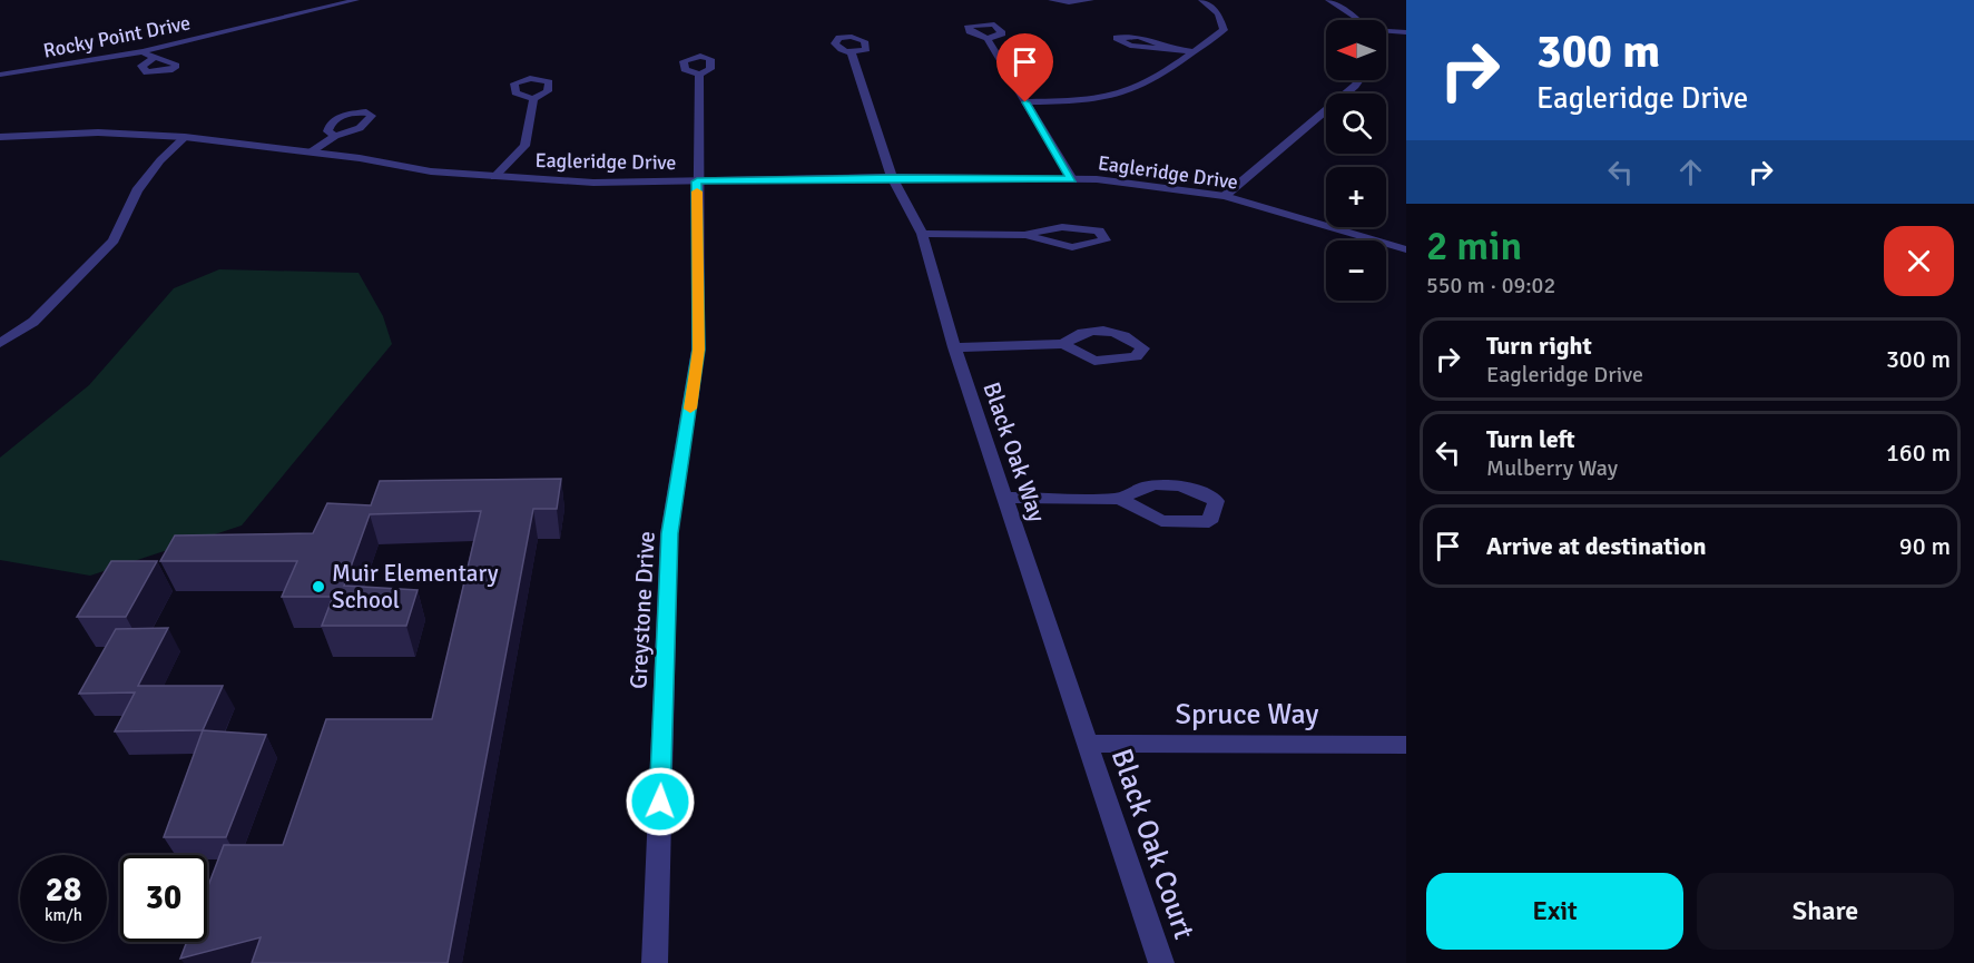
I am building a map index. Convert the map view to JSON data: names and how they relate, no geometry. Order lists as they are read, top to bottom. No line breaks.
{"streets":{"street":["Rocky Point Drive","Eagleridge Drive","Black Oak Way","Greystone Drive","Spruce Way","Black Oak Court"]},"crossings":[["Eagleridge Drive","Black Oak Way"],["Eagleridge Drive","Greystone Drive"],["Black Oak Way","Spruce Way"],["Black Oak Way","Black Oak Court"],["Spruce Way","Black Oak Court"]],"places":["Muir Elementary School"],"north":"left","page":{"turn":["300 m","Eagleridge Drive"],"map_buttons":["+","−"],"heading":["2 min","550 m · 09:02"],"list":[{"name":"Turn right","note":"Eagleridge Drive","value":"300 m"},{"name":"Turn left","note":"Mulberry Way","value":"160 m"},{"name":"Arrive at destination","value":"90 m"}],"speed":"28 km/h","limit":"30","buttons":["Exit","Share"]}}
